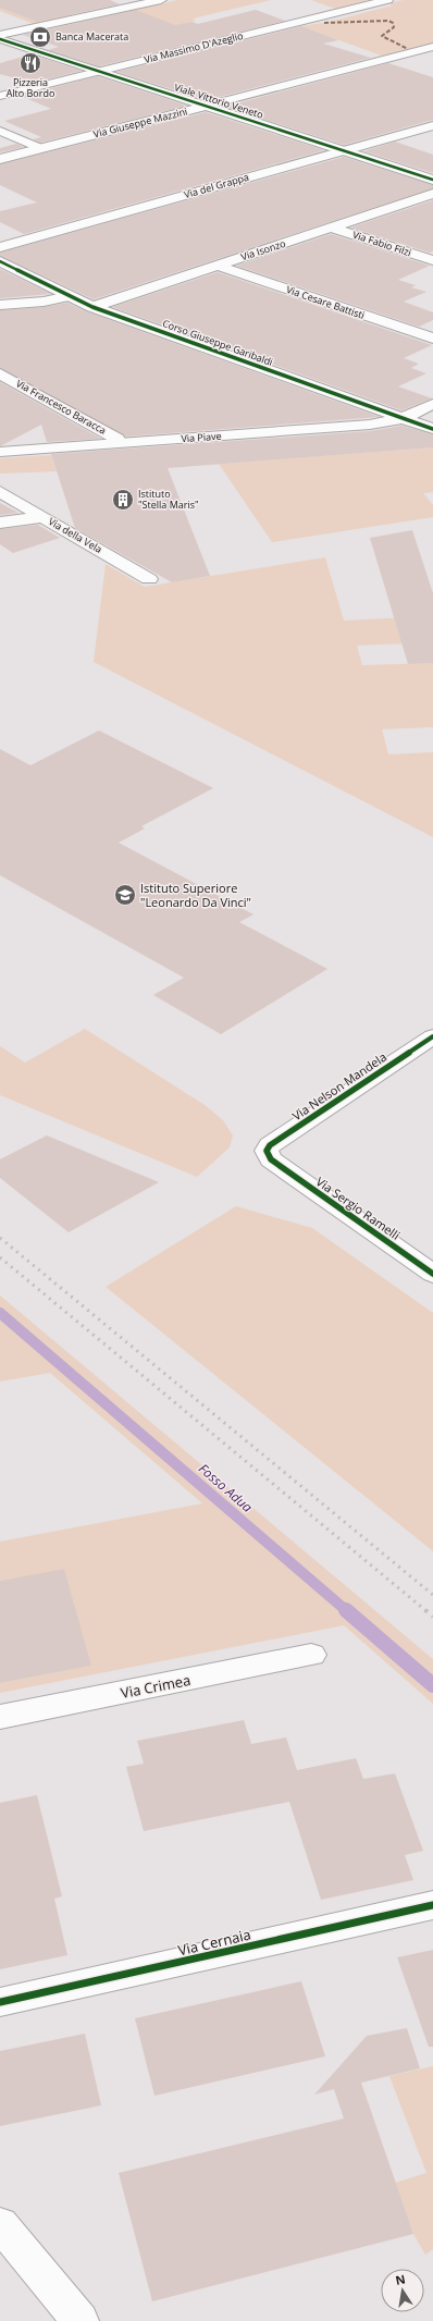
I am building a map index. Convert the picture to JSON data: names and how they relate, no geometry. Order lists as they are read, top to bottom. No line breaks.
{"streets":{"street":["Via Massimo D'Azeglio","Viale Vittorio Veneto","Via Giuseppe Mazzini","Via del Grappa","Via Fabio Filzi","Via Isonzo","Via Cesare Battisti","Corso Giuseppe Garibaldi","Via Francesco Baracca","Via Piave","Via della Vela","Via Nelson Mandela","Via Sergio Ramelli","Via Crimea","Via Cernaia"]},"crossings":[["Via Massimo D'Azeglio","Viale Vittorio Veneto"],["Viale Vittorio Veneto","Via Giuseppe Mazzini"],["Viale Vittorio Veneto","Via del Grappa"],["Via Fabio Filzi","Via Isonzo"],["Via Isonzo","Via Cesare Battisti"],["Via Isonzo","Corso Giuseppe Garibaldi"],["Corso Giuseppe Garibaldi","Via Piave"],["Via Francesco Baracca","Via Piave"],["Via Nelson Mandela","Via Sergio Ramelli"]],"water":["Fosso Adua"],"places":{"bank":["Banca Macerata"],"restaurant":["Pizzeria Alto Bordo"],"building":["Istituto \"Stella Maris\""],"school or university":["Istituto Superiore \"Leonardo Da Vinci\""]},"north":"top"}
